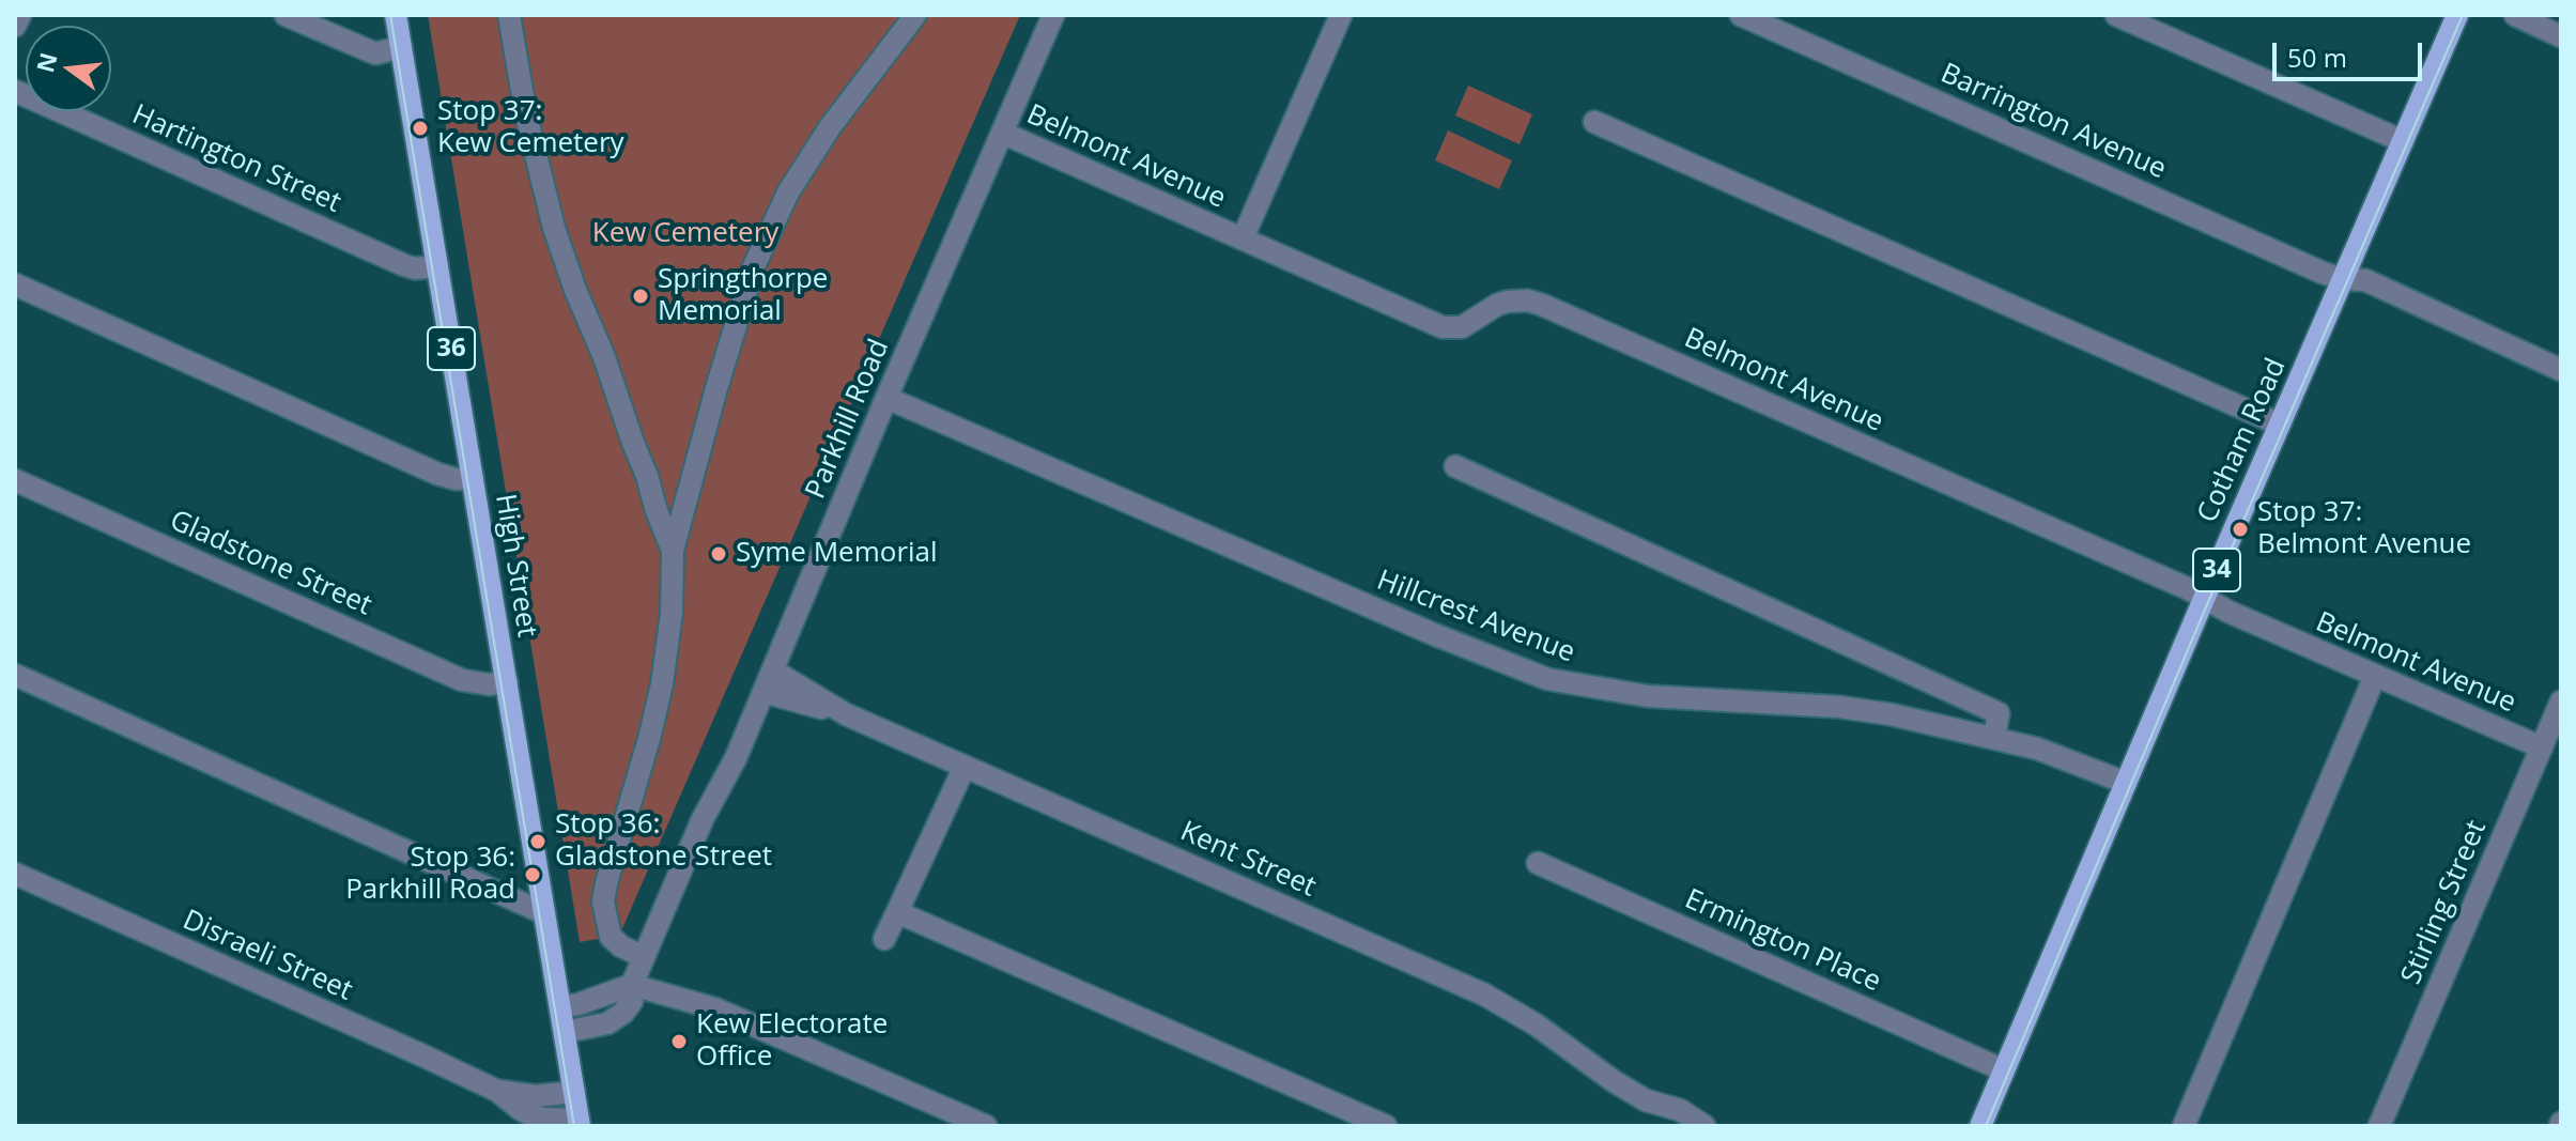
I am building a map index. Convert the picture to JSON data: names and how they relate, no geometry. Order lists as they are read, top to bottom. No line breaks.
{"streets":{"main road":["36","Cotham Road","High Street","34"],"street":["Barrington Avenue","Belmont Avenue","Hartington Street","Parkhill Road","Gladstone Street","Hillcrest Avenue","Kent Street","Stirling Street","Ermington Place","Disraeli Street"]},"crossings":[["Barrington Avenue","Cotham Road"],["Belmont Avenue","Parkhill Road"],["Belmont Avenue","Cotham Road"],["Belmont Avenue","Stirling Street"],["Hartington Street","High Street"],["Parkhill Road","High Street"],["Parkhill Road","Hillcrest Avenue"],["Parkhill Road","Kent Street"],["Cotham Road","Hillcrest Avenue"],["Cotham Road","Ermington Place"],["Gladstone Street","High Street"],["High Street","Disraeli Street"]],"parks":["Kew Cemetery"],"places":["Stop 37: Kew Cemetery","Springthorpe Memorial","Stop 37: Belmont Avenue","Syme Memorial","Stop 36: Gladstone Street","Stop 36: Parkhill Road","Kew Electorate Office"],"scale_bar":"50 m","north":"left"}
